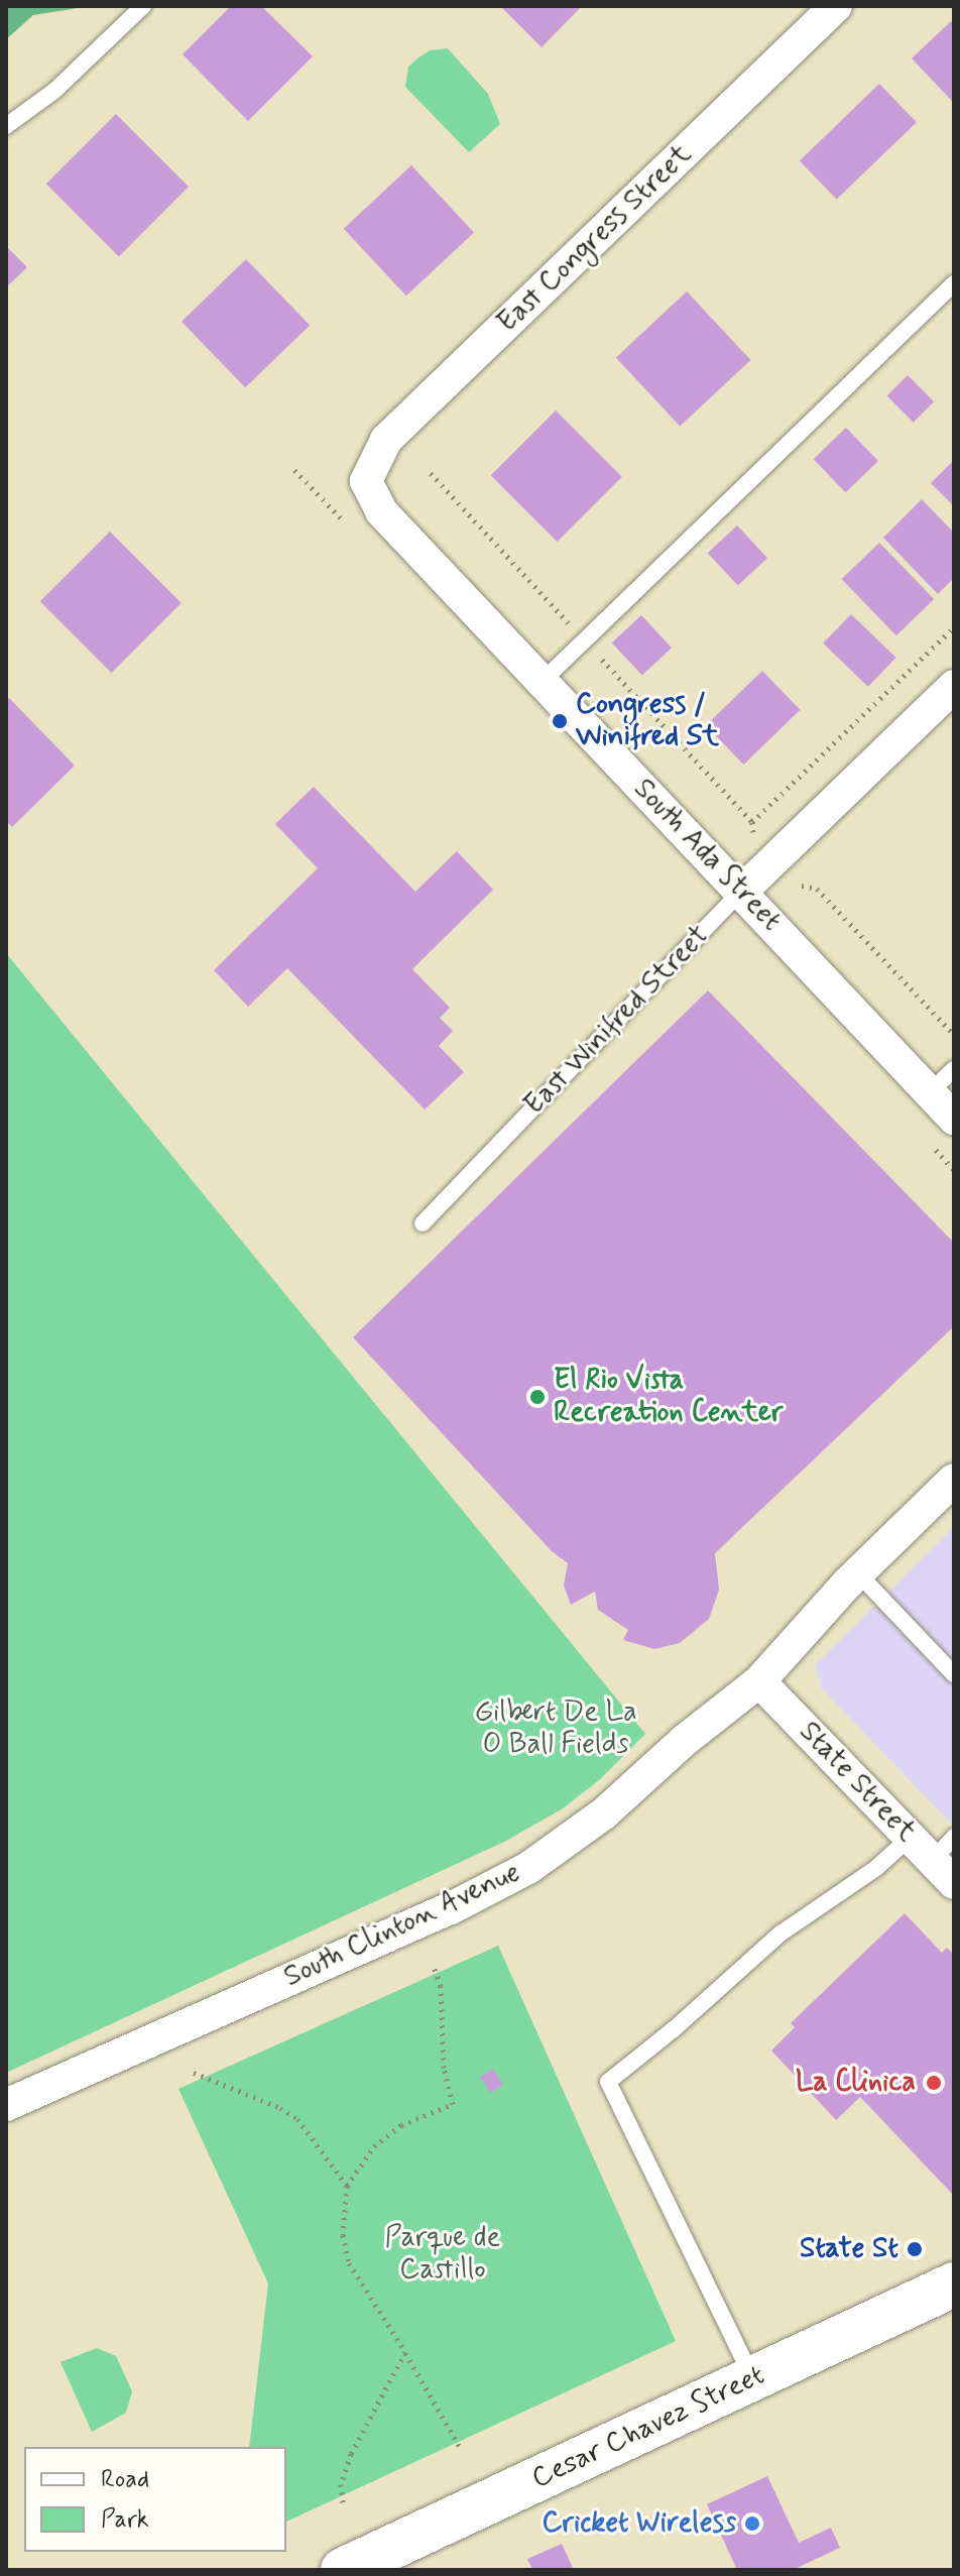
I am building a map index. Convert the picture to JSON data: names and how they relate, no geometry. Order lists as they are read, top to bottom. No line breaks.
{"streets":{"main road":["Cesar Chavez Street"],"street":["East Congress Street","South Ada Street","East Winifred Street","State Street","South Clinton Avenue"]},"crossings":[["East Congress Street","South Ada Street"],["South Ada Street","East Winifred Street"],["State Street","South Clinton Avenue"]],"parks":["Gilbert De La O Ball Fields","Parque de Castillo"],"places":["Congress / Winifred St","El Rio Vista Recreation Center","La Clinica","State St","Cricket Wireless"],"legend":["Road","Park"]}
